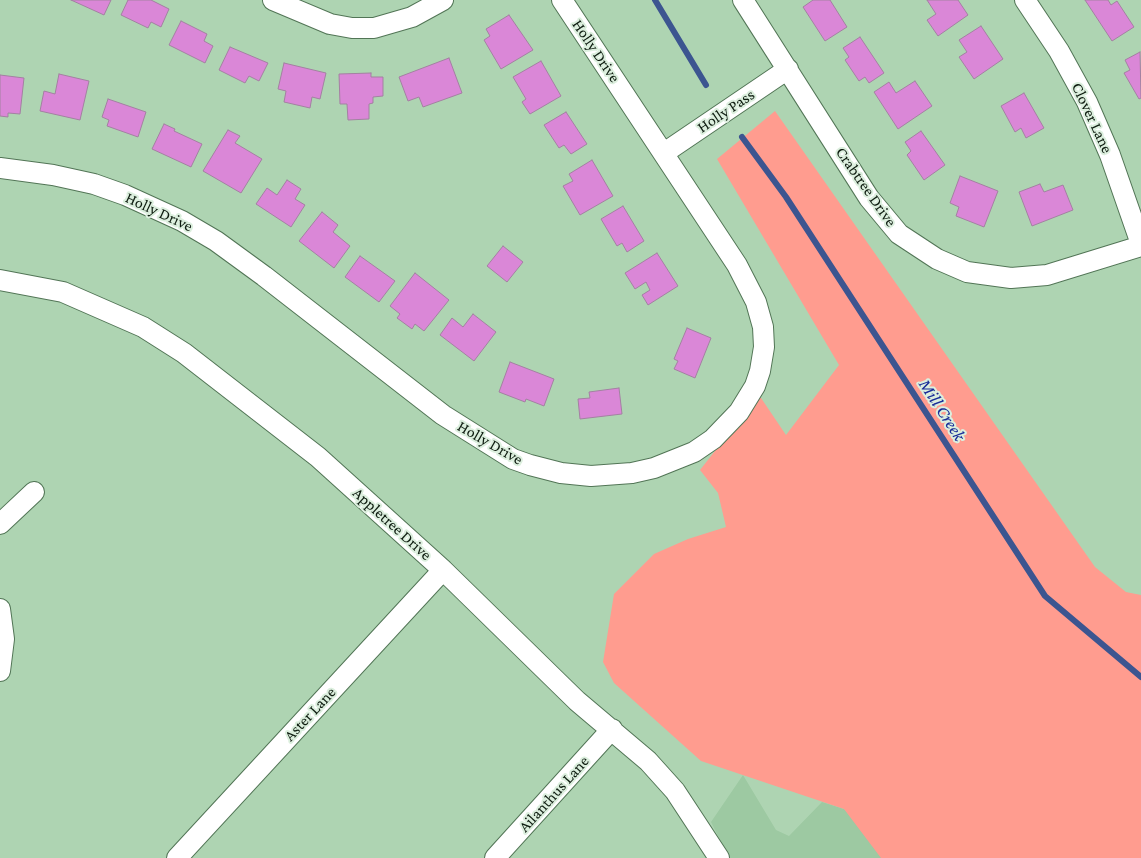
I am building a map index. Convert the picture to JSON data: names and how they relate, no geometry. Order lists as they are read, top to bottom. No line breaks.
{"streets":{"street":["Holly Drive","Holly Pass","Clover Lane","Crabtree Drive","Appletree Drive","Aster Lane","Ailanthus Lane"]},"crossings":[["Holly Drive","Holly Pass"],["Holly Pass","Crabtree Drive"],["Clover Lane","Crabtree Drive"],["Appletree Drive","Aster Lane"],["Appletree Drive","Ailanthus Lane"]],"water":["Mill Creek"]}
